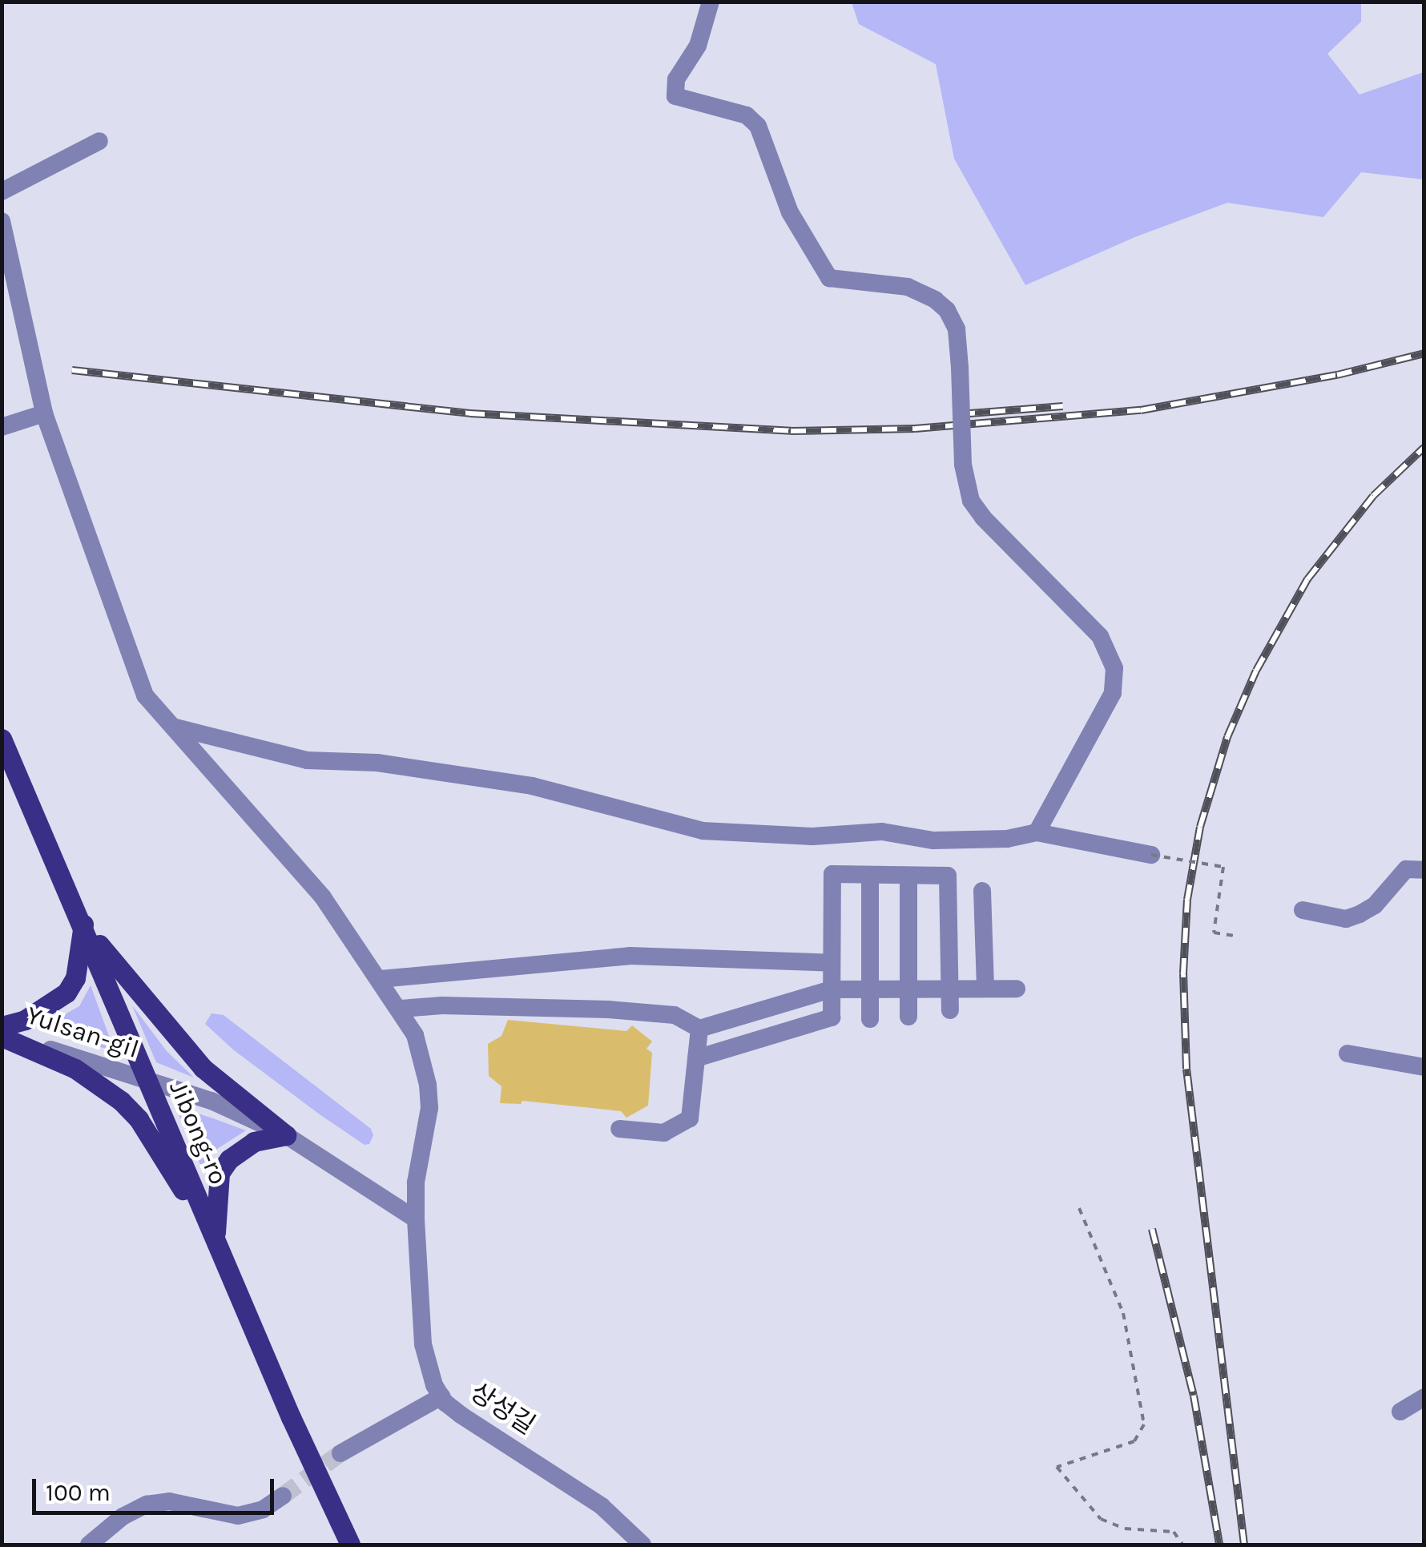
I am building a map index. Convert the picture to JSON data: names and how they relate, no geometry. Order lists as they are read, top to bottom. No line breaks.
{"streets":{"main road":["Jibong-ro"],"street":["Yulsan-gil","상성길"]},"crossings":[["Yulsan-gil","Jibong-ro"],["Yulsan-gil","상성길"]],"scale_bar":"100 m"}
